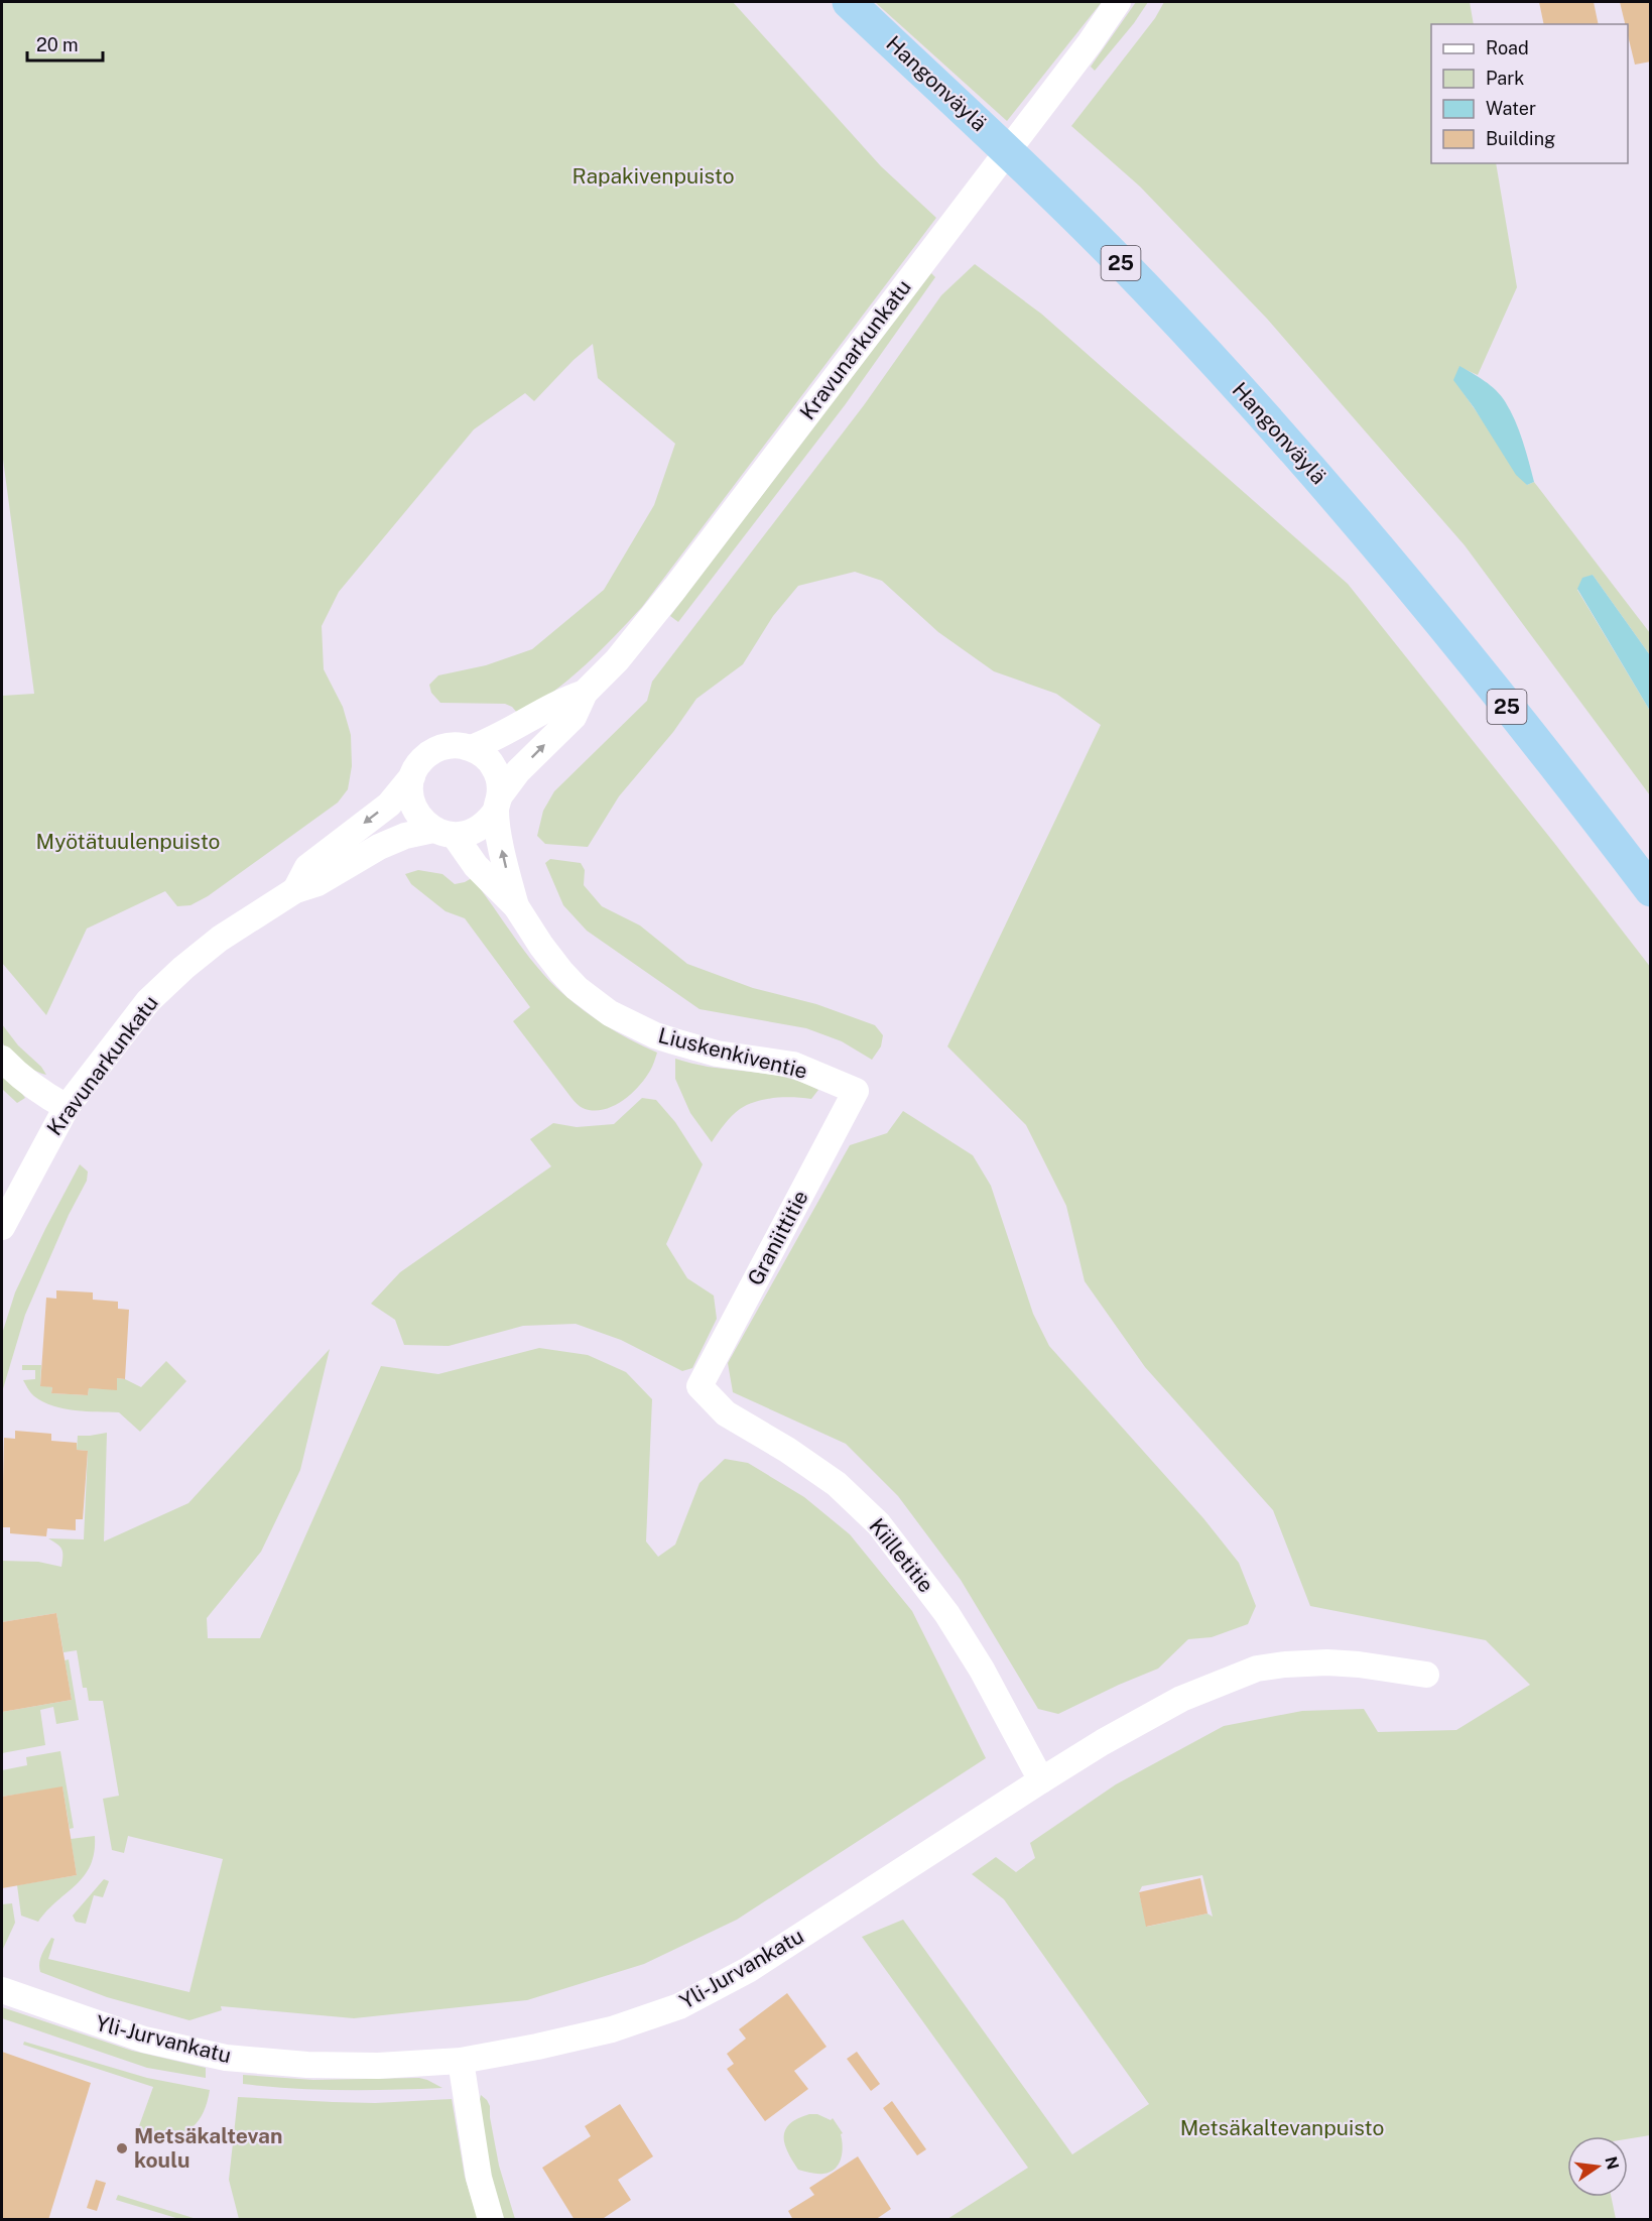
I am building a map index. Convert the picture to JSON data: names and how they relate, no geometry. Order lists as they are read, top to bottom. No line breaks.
{"streets":{"highway":["Hangonväylä","25"],"street":["Kravunarkunkatu","Liuskenkiventie","Graniittitie","Kiilletitie","Yli-Jurvankatu"]},"crossings":[["Kravunarkunkatu","Liuskenkiventie"],["Liuskenkiventie","Graniittitie"],["Graniittitie","Kiilletitie"],["Kiilletitie","Yli-Jurvankatu"]],"parks":["Rapakivenpuisto","Myötätuulenpuisto","Metsäkaltevanpuisto"],"places":["Metsäkaltevan koulu"],"legend":["Road","Park","Water","Building"],"scale_bar":"20 m","north":"right"}
